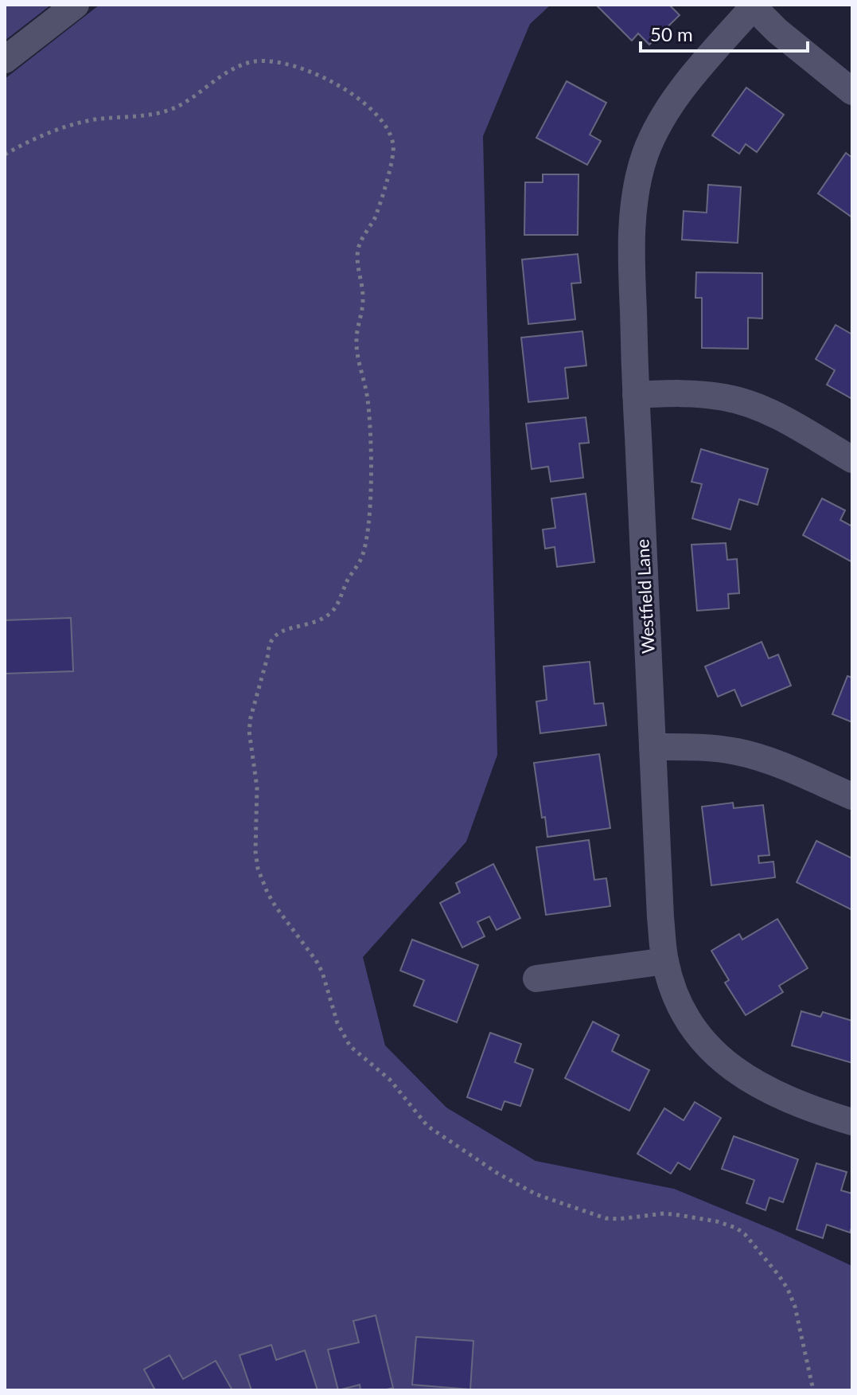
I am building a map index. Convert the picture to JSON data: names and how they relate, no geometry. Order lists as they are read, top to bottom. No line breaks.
{"streets":{"street":["Westfield Lane"]},"scale_bar":"50 m"}
